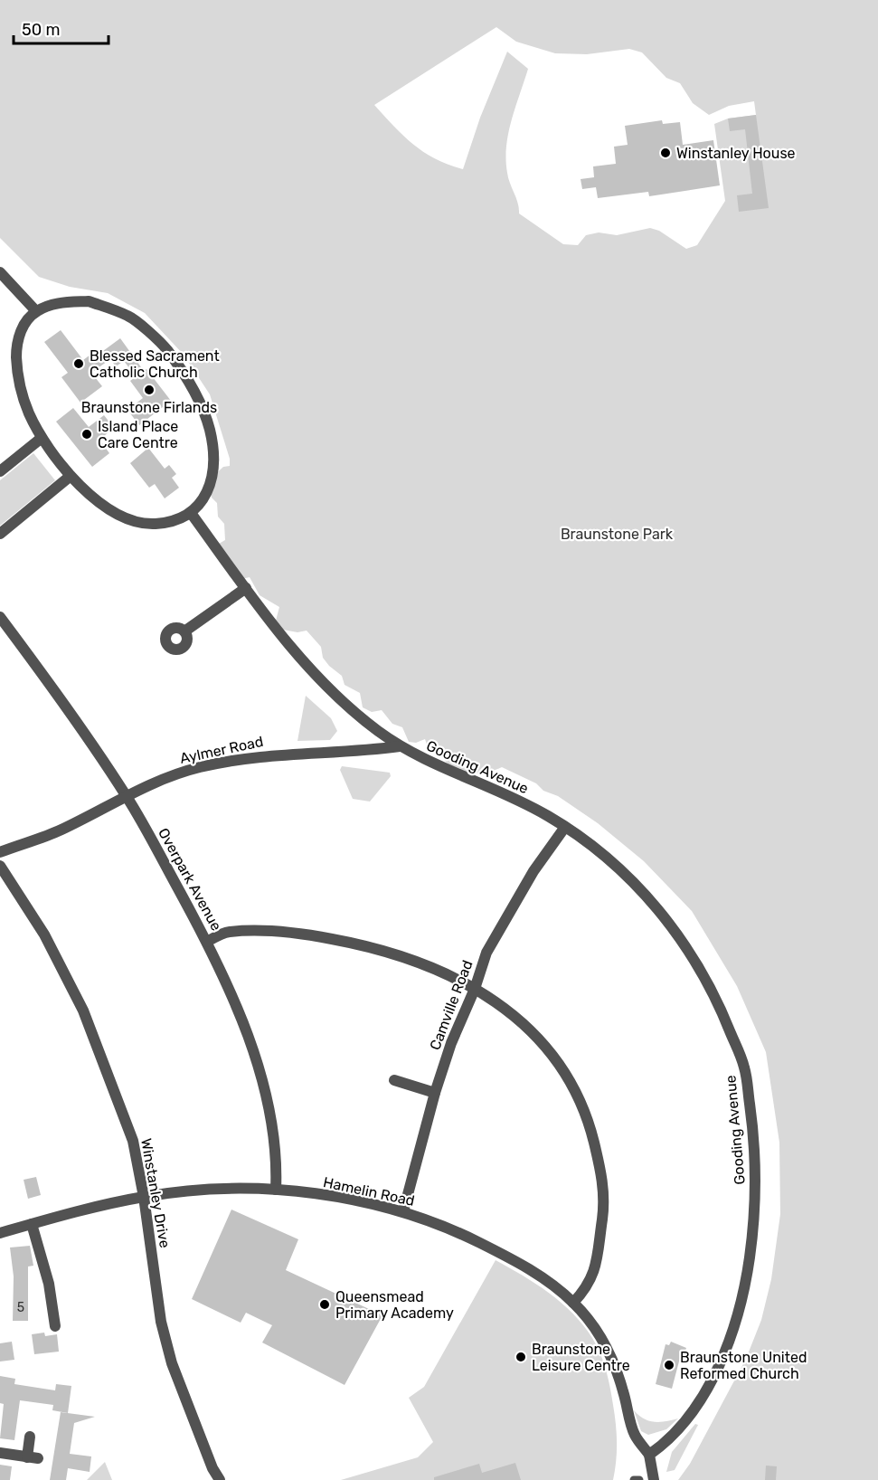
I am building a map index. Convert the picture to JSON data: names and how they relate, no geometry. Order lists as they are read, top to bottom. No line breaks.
{"streets":{"street":["Aylmer Road","Gooding Avenue","Overpark Avenue","Camville Road","Hamelin Road","Winstanley Drive"]},"crossings":[["Aylmer Road","Gooding Avenue"],["Aylmer Road","Overpark Avenue"],["Gooding Avenue","Camville Road"],["Gooding Avenue","Hamelin Road"],["Overpark Avenue","Hamelin Road"],["Camville Road","Hamelin Road"],["Hamelin Road","Winstanley Drive"]],"parks":["Braunstone Park"],"places":["Winstanley House","Blessed Sacrament Catholic Church","Braunstone Firlands","Island Place Care Centre","Queensmead Primary Academy","Braunstone Leisure Centre","Braunstone United Reformed Church"],"house_numbers":["5"],"scale_bar":"50 m"}
